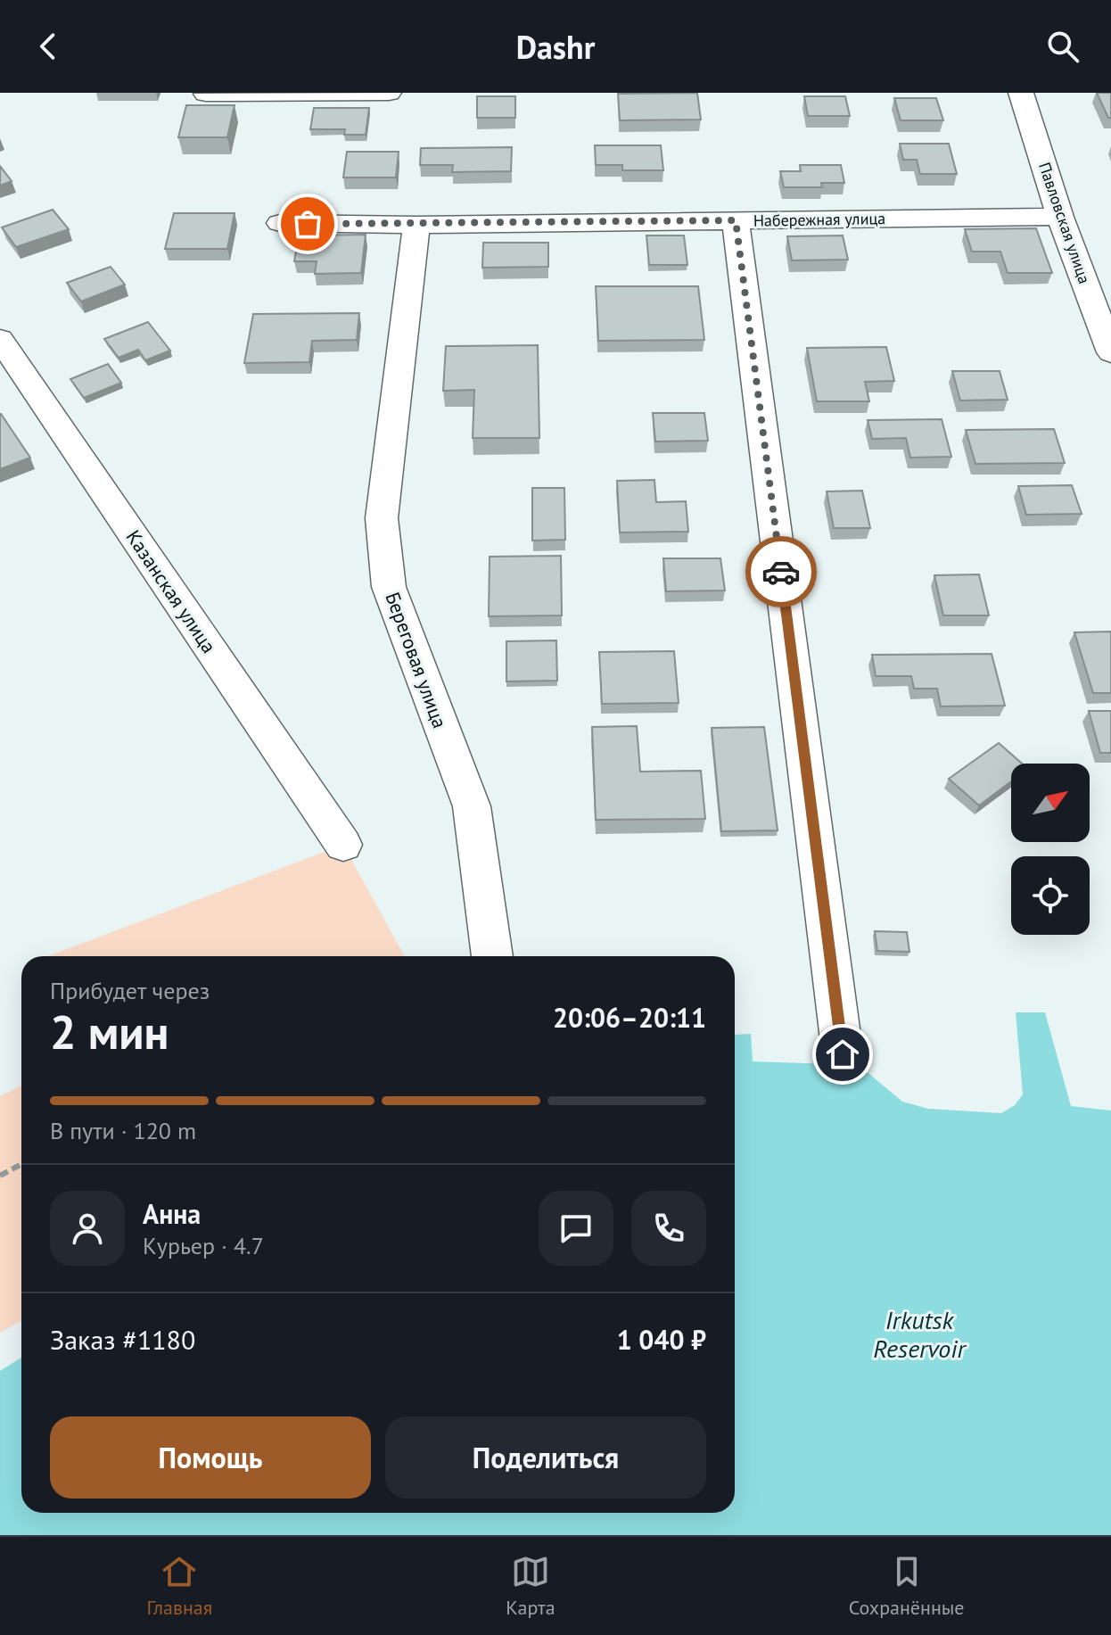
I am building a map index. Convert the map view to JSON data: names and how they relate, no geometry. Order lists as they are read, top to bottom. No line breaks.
{"streets":{"street":["Набережная улица","Павловская улица","Казанская улица","Береговая улица"]},"crossings":[["Набережная улица","Павловская улица"],["Набережная улица","Береговая улица"]],"water":["Irkutsk Reservoir"],"north":"top right","page":{"header":"Dashr","heading":["2 мин","Прибудет через","20:06–20:11"],"panel":["Анна","Курьер · 4.7","Заказ #1180","1 040 ₽"],"bar":"В пути · 120 m","buttons":["Помощь","Поделиться"],"tabs":["Главная","Карта","Сохранённые"]}}
